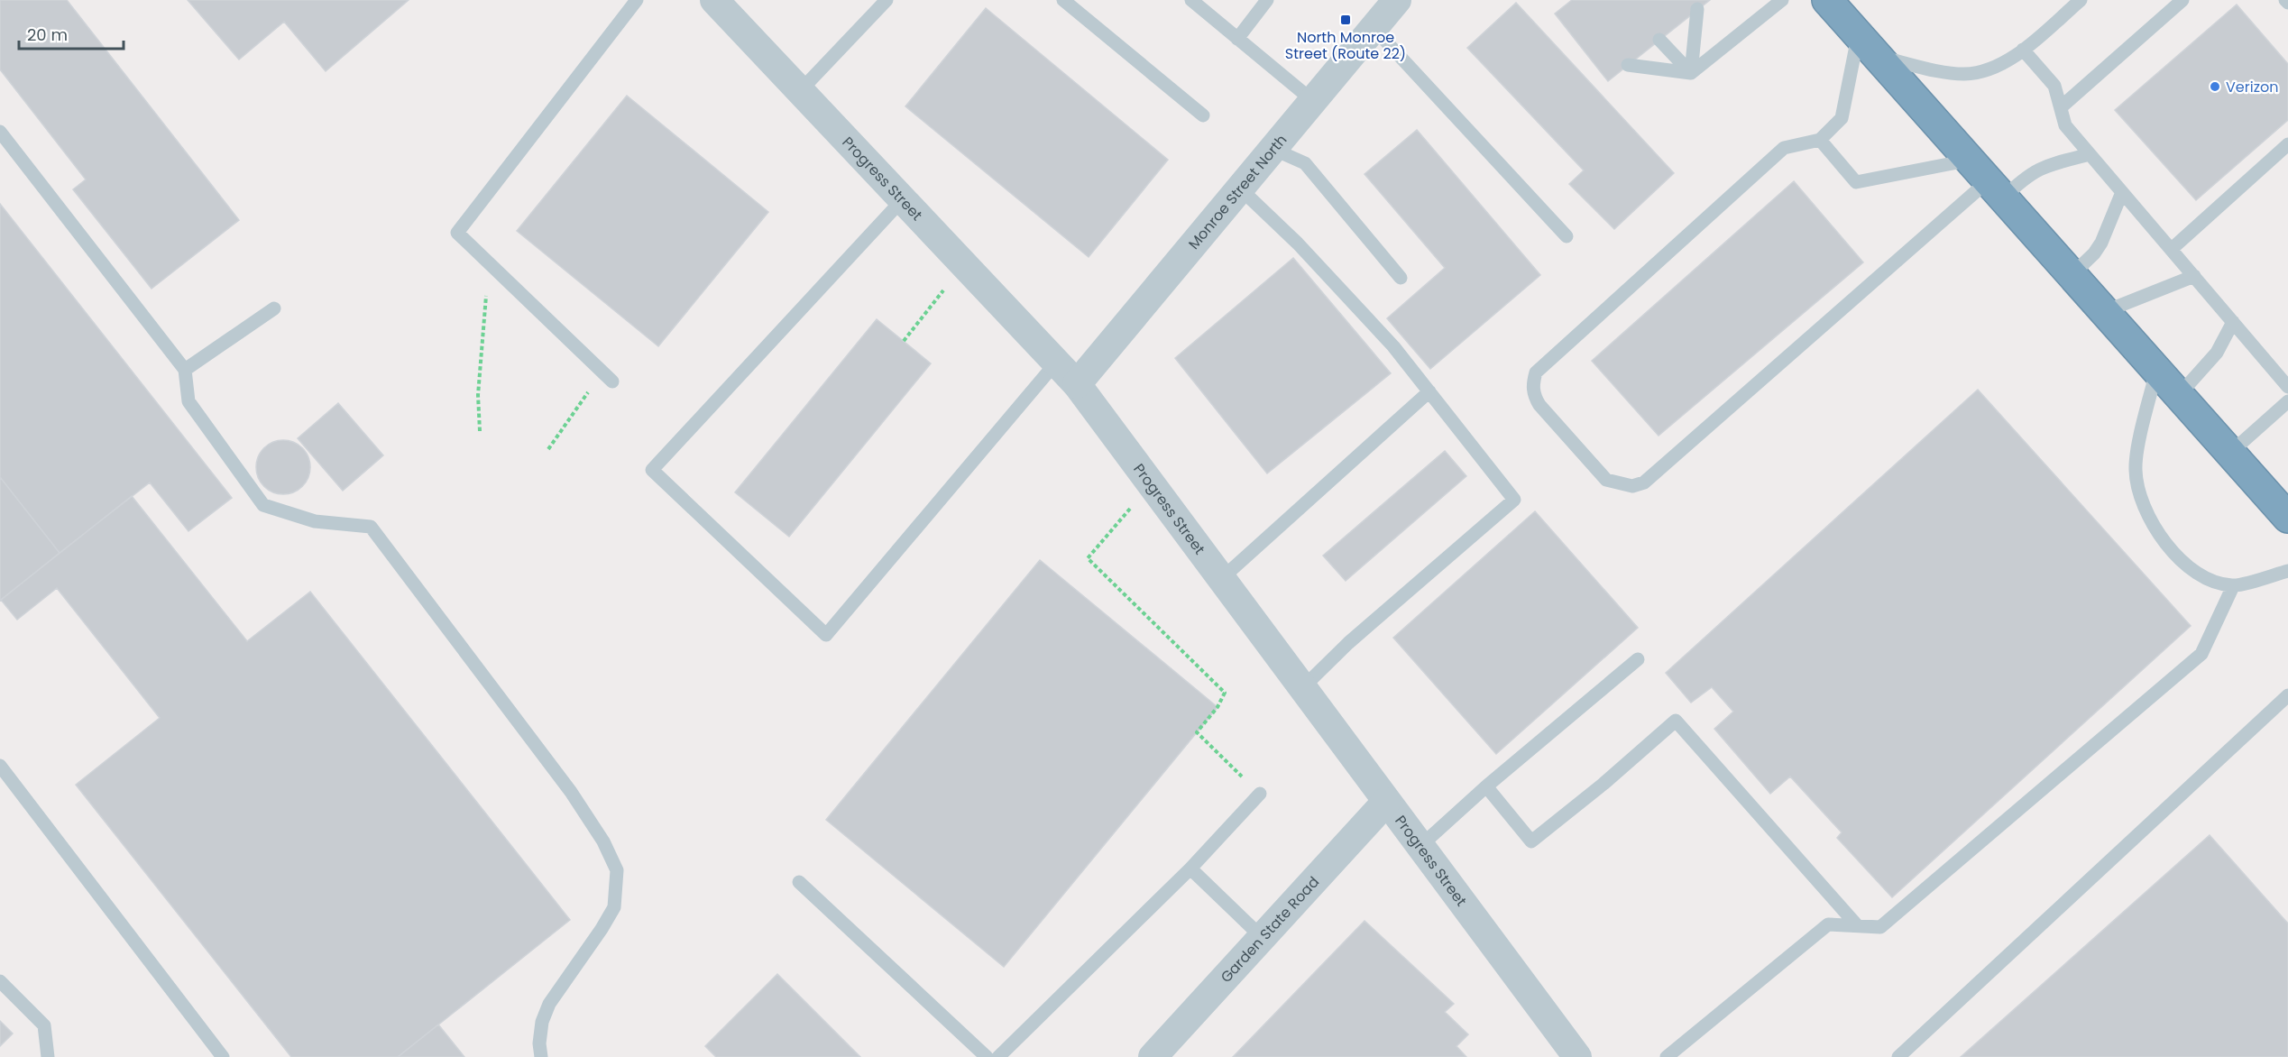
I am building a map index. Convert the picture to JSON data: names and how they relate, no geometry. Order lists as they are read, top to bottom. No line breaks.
{"streets":{"street":["Progress Street","Monroe Street North","Garden State Road"]},"crossings":[["Progress Street","Monroe Street North"],["Progress Street","Garden State Road"]],"places":{"transit":["North Monroe Street (Route 22)"],"other":["Verizon"]},"scale_bar":"20 m"}
